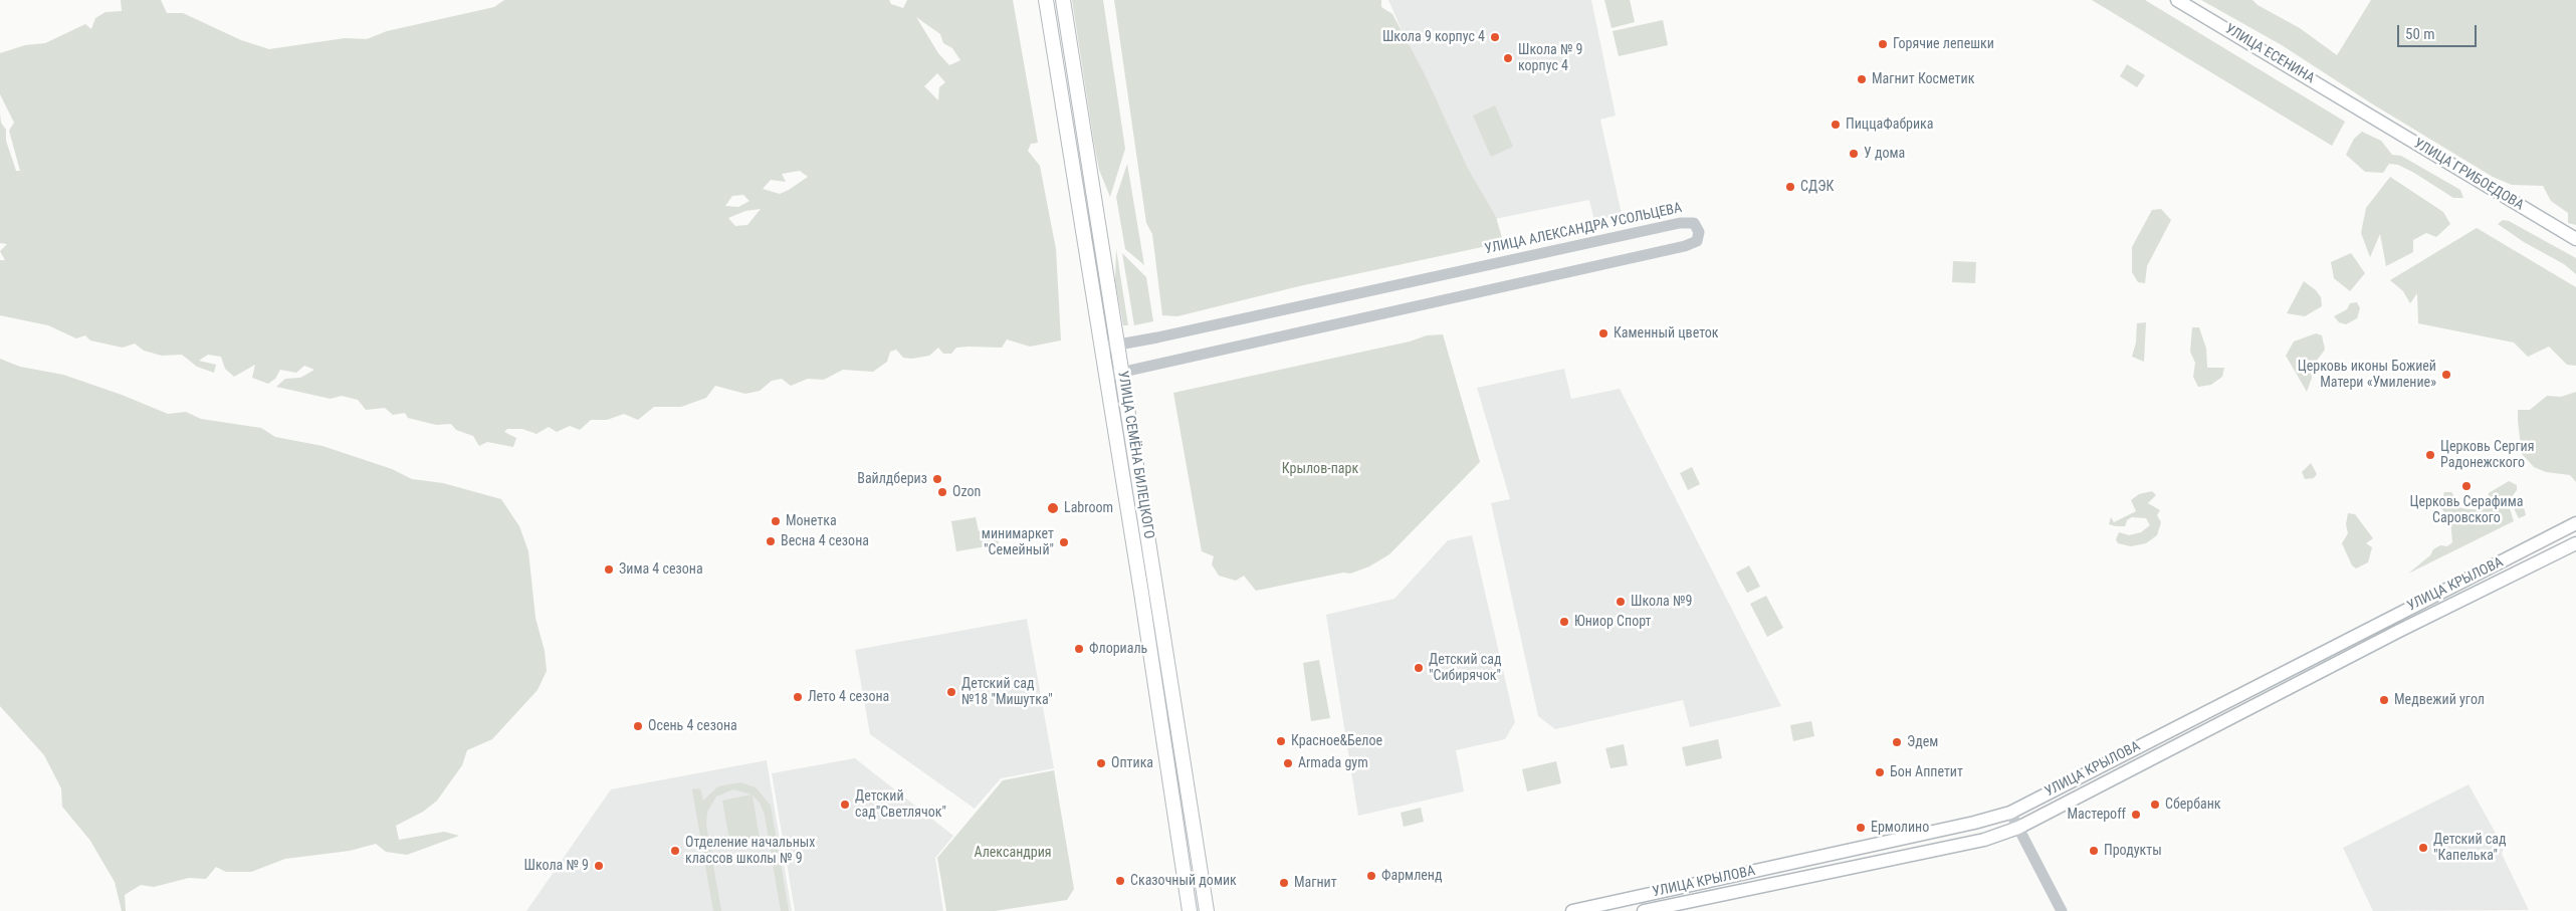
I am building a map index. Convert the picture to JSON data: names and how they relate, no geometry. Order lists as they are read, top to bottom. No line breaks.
{"streets":{"main road":["УЛИЦА ЕСЕНИНА","УЛИЦА ГРИБОЕДОВА","УЛИЦА СЕМЁНА БИЛЕЦКОГО","УЛИЦА КРЫЛОВА"],"street":["УЛИЦА АЛЕКСАНДРА УСОЛЬЦЕВА"]},"crossings":[["УЛИЦА ЕСЕНИНА","УЛИЦА ГРИБОЕДОВА"],["УЛИЦА АЛЕКСАНДРА УСОЛЬЦЕВА","УЛИЦА СЕМЁНА БИЛЕЦКОГО"]],"parks":["Крылов-парк","Александрия"],"places":["Школа 9 корпус 4","Горячие лепешки","Школа № 9 корпус 4","Магнит Косметик","ПиццаФабрика","У дома","СДЭК","Каменный цветок","Церковь иконы Божией Матери «Умиление»","Церковь Сергия Радонежского","Вайлдбериз","Церковь Серафима Саровского","Ozon","Labroom","Монетка","Весна 4 сезона","минимаркет \"Семейный\"","Зима 4 сезона","Школа №9","Юниор Спорт","Флориаль","Детский сад \"Сибирячок\"","Детский сад №18 \"Мишутка\"","Лето 4 сезона","Медвежий угол","Осень 4 сезона","Красное&Белое","Эдем","Оптика","Armada gym","Бон Аппетит","Детский сад\"Светлячок\"","Сбербанк","Мастерoff","Ермолино","Детский сад \"Капелька\"","Отделение начальных классов школы № 9","Продукты","Школа № 9","Фармленд","Сказочный домик","Магнит"],"scale_bar":"50 m"}
